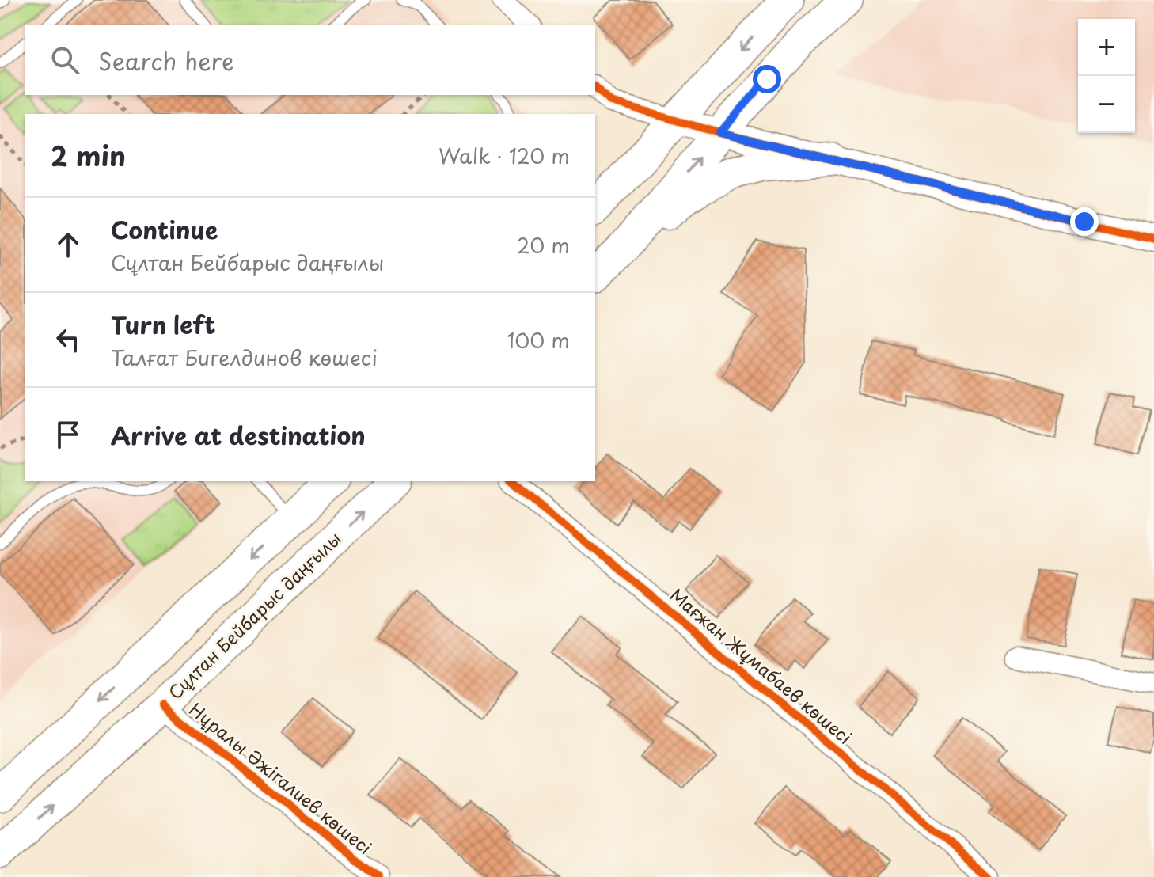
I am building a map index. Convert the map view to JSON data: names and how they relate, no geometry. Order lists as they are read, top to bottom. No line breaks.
{"streets":{"main road":["Сұлтан Бейбарыс даңғылы"],"street":["Мағжан Жұмабаев көшесі","Нұралы Әжiгалиев көшесi"]},"crossings":[["Сұлтан Бейбарыс даңғылы","Нұралы Әжiгалиев көшесi"]],"page":{"map_buttons":["+","−"],"search":"Search here","heading":["2 min","Walk · 120 m"],"list":[["Continue","Сұлтан Бейбарыс даңғылы","20 m"],["Turn left","Талғат Бигелдинов көшесі","100 m"],"Arrive at destination"]}}
